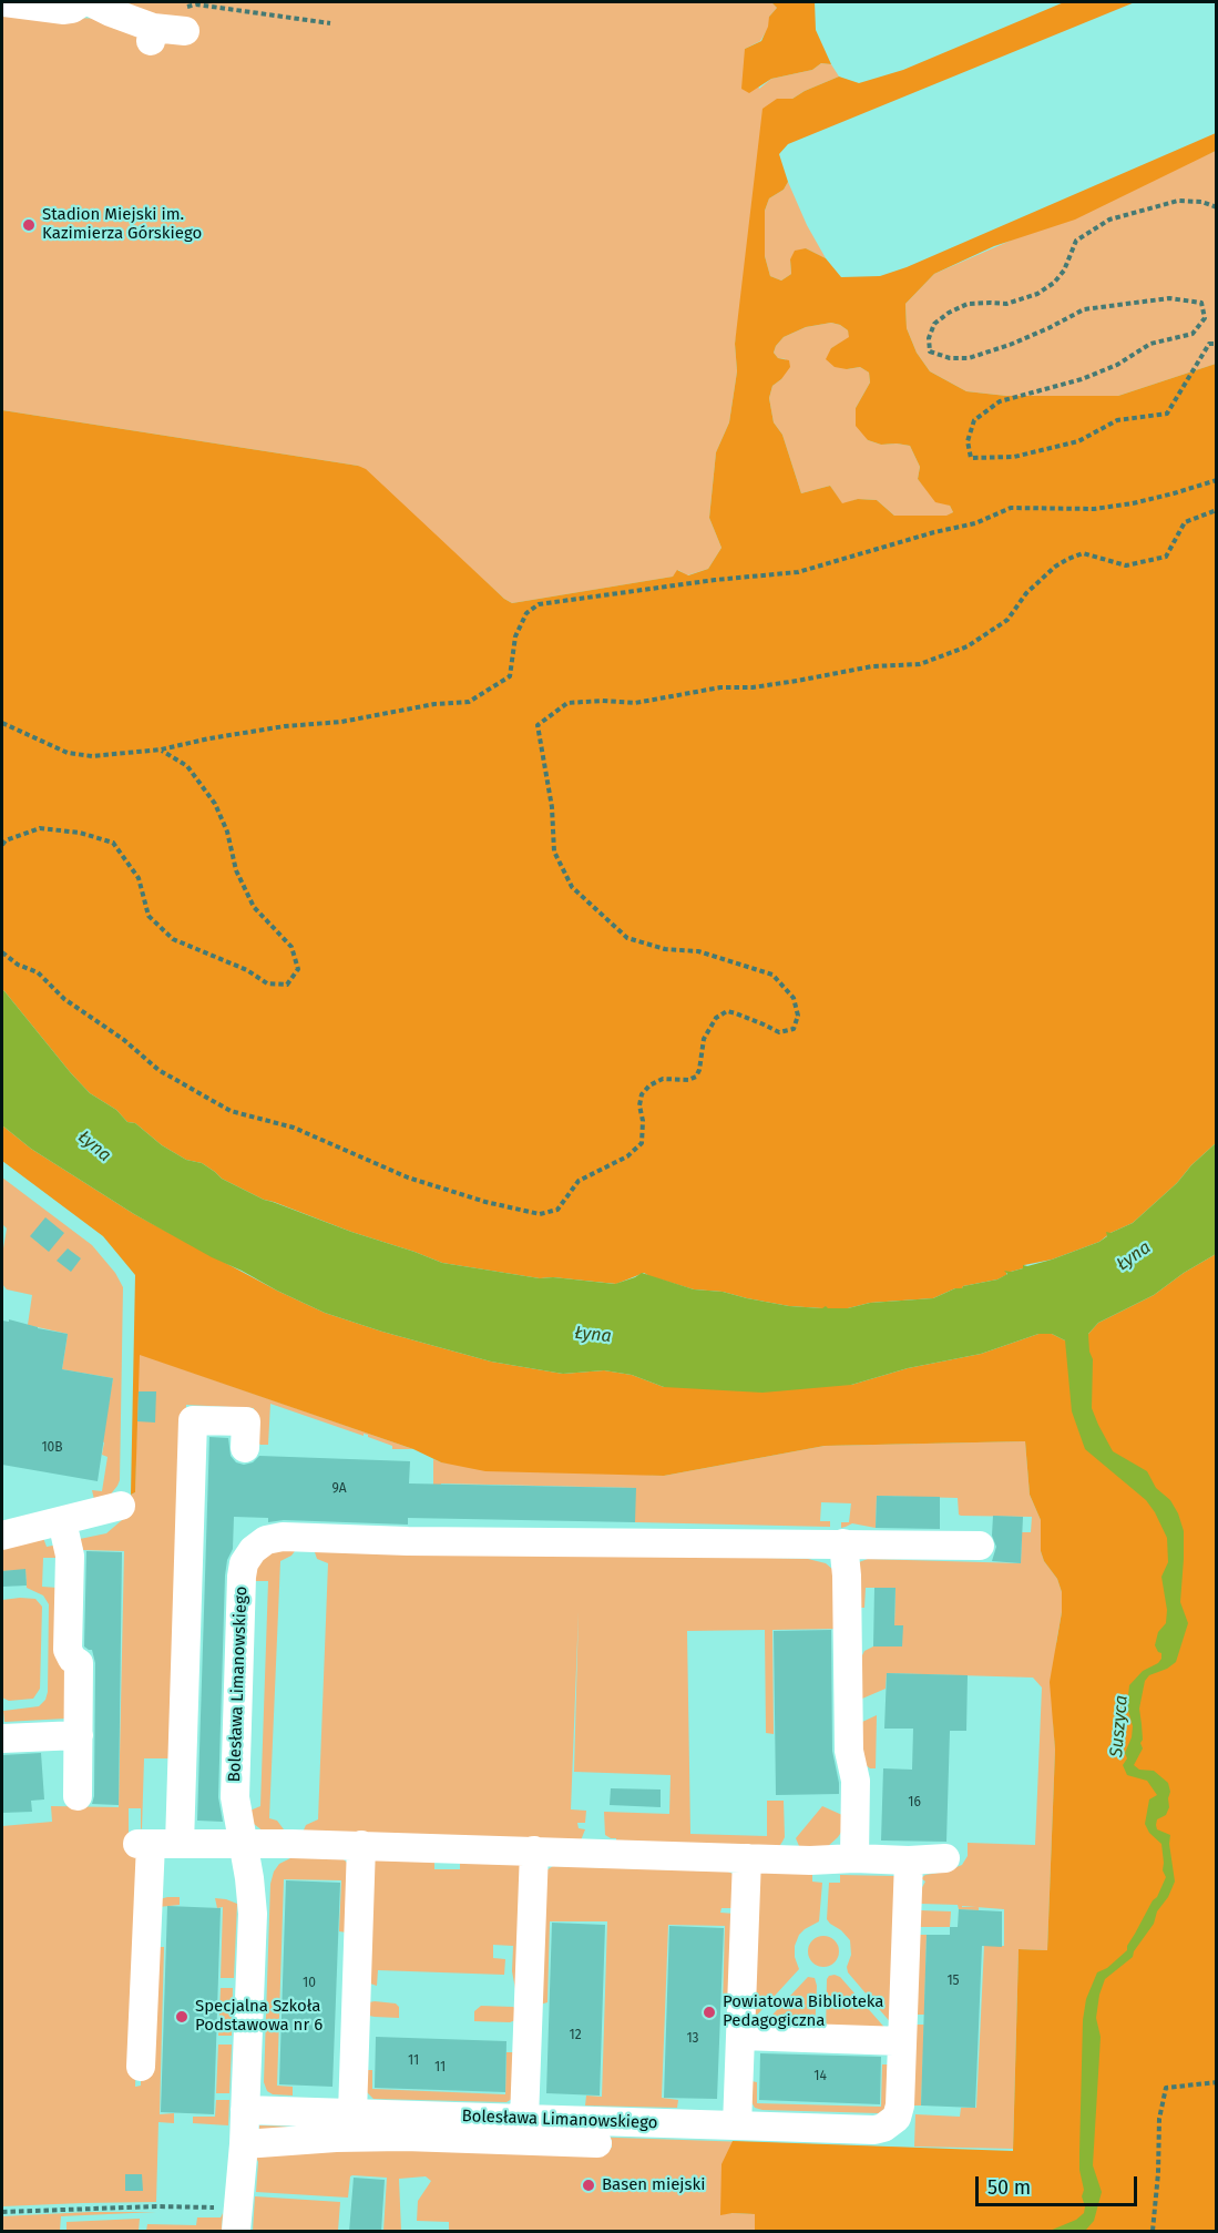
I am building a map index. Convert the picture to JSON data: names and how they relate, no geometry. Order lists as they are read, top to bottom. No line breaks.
{"streets":{"street":["Bolesława Limanowskiego"]},"water":["Łyna","Suszyca"],"places":["Stadion Miejski im. Kazimierza Górskiego","Powiatowa Biblioteka Pedagogiczna","Specjalna Szkoła Podstawowa nr 6","Basen miejski"],"house_numbers":["10B","9A","16","15","10","12","13","11","11","14"],"scale_bar":"50 m"}
